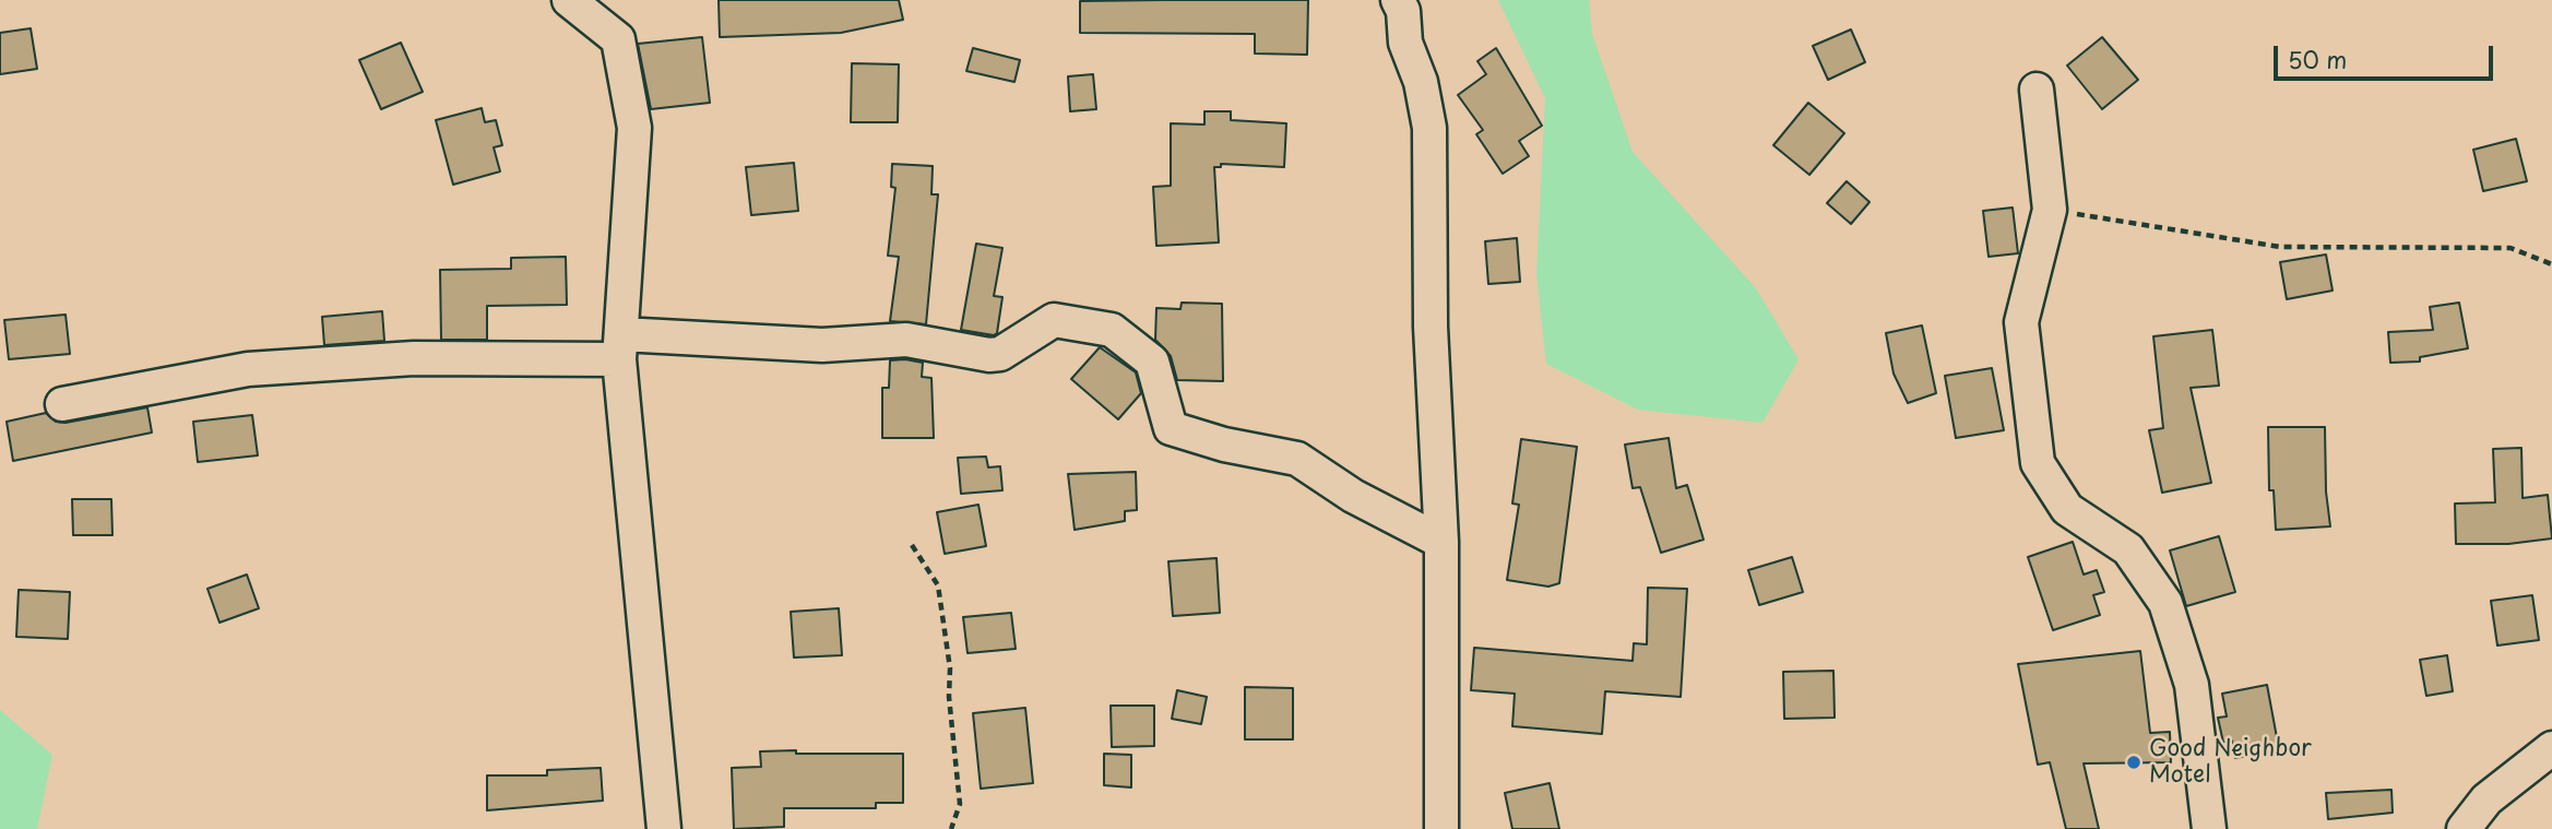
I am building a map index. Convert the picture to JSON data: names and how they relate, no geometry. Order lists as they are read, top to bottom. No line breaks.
{"places":["Good Neighbor Motel"],"scale_bar":"50 m"}
